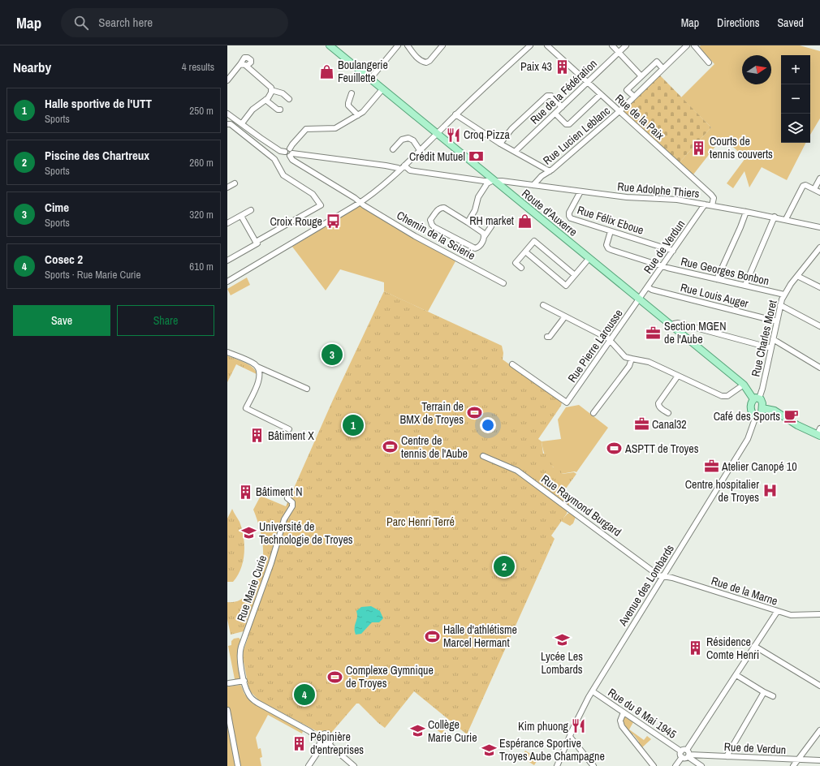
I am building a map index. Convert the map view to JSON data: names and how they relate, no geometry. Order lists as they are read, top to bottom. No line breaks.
{"streets":{"main road":["Route d'Auxerre"],"street":["Rue de la Fédération","Rue de la Paix","Rue Lucien Leblanc","Rue Adolphe Thiers","Rue Félix Eboue","Chemin de la Scierie","Rue de Verdun","Rue Georges Bonbon","Rue Louis Auger","Rue Charles Moret","Rue Pierre Larousse","Rue Raymond Burgard","Avenue des Lombards","Rue Marie Curie","Rue de la Marne","Rue du 8 Mai 1945"]},"crossings":[["Rue de la Fédération","Rue de la Paix"],["Rue de la Paix","Rue Lucien Leblanc"],["Rue de la Paix","Rue Adolphe Thiers"],["Rue Lucien Leblanc","Rue Adolphe Thiers"],["Rue Adolphe Thiers","Route d'Auxerre"],["Rue Adolphe Thiers","Rue Félix Eboue"],["Rue Adolphe Thiers","Rue de Verdun"],["Route d'Auxerre","Rue de Verdun"],["Route d'Auxerre","Rue Charles Moret"],["Route d'Auxerre","Rue Pierre Larousse"],["Route d'Auxerre","Avenue des Lombards"],["Rue Félix Eboue","Rue de Verdun"],["Rue Félix Eboue","Rue Georges Bonbon"],["Rue de Verdun","Rue Georges Bonbon"],["Rue de Verdun","Rue Louis Auger"],["Rue de Verdun","Rue Pierre Larousse"],["Rue de Verdun","Rue du 8 Mai 1945"],["Rue Georges Bonbon","Rue Charles Moret"],["Rue Louis Auger","Rue Charles Moret"],["Rue Charles Moret","Avenue des Lombards"],["Rue Raymond Burgard","Avenue des Lombards"],["Rue Raymond Burgard","Rue de la Marne"],["Avenue des Lombards","Rue de la Marne"],["Avenue des Lombards","Rue du 8 Mai 1945"]],"parks":["Parc Henri Terré"],"places":{"building":["Paix 43","Courts de tennis couverts","Bâtiment X","Bâtiment N","Résidence Comte Henri","Pépinière d'entreprises"],"shop":["Boulangerie Feuillette","RH market"],"restaurant":["Croq Pizza","Kim phuong"],"bank":["Crédit Mutuel"],"bus stop":["Croix Rouge"],"office":["Section MGEN de l'Aube","Canal32","Atelier Canopé 10"],"sports":["Terrain de BMX de Troyes","Centre de tennis de l'Aube","ASPTT de Troyes","Halle d'athlétisme Marcel Hermant","Complexe Gymnique de Troyes"],"cafe":["Café des Sports"],"hospital":["Centre hospitalier de Troyes"],"school or university":["Université de Technologie de Troyes","Lycée Les Lombards","Collège Marie Curie","Espérance Sportive Troyes Aube Champagne"]},"north":"right","page":{"header":"Map","search":"Search here","nav":["Map","Directions","Saved"],"heading":["Nearby","4 results"],"map_buttons":["+","−"],"list":[{"mark":"1","name":"Halle sportive de l'UTT","note":"Sports","value":"250 m"},{"mark":"2","name":"Piscine des Chartreux","note":"Sports","value":"260 m"},{"mark":"3","name":"Cime","note":"Sports","value":"320 m"},{"mark":"4","name":"Cosec 2","note":"Sports · Rue Marie Curie","value":"610 m"}],"buttons":["Save","Share"],"pins":["3","1","2","4"]}}
